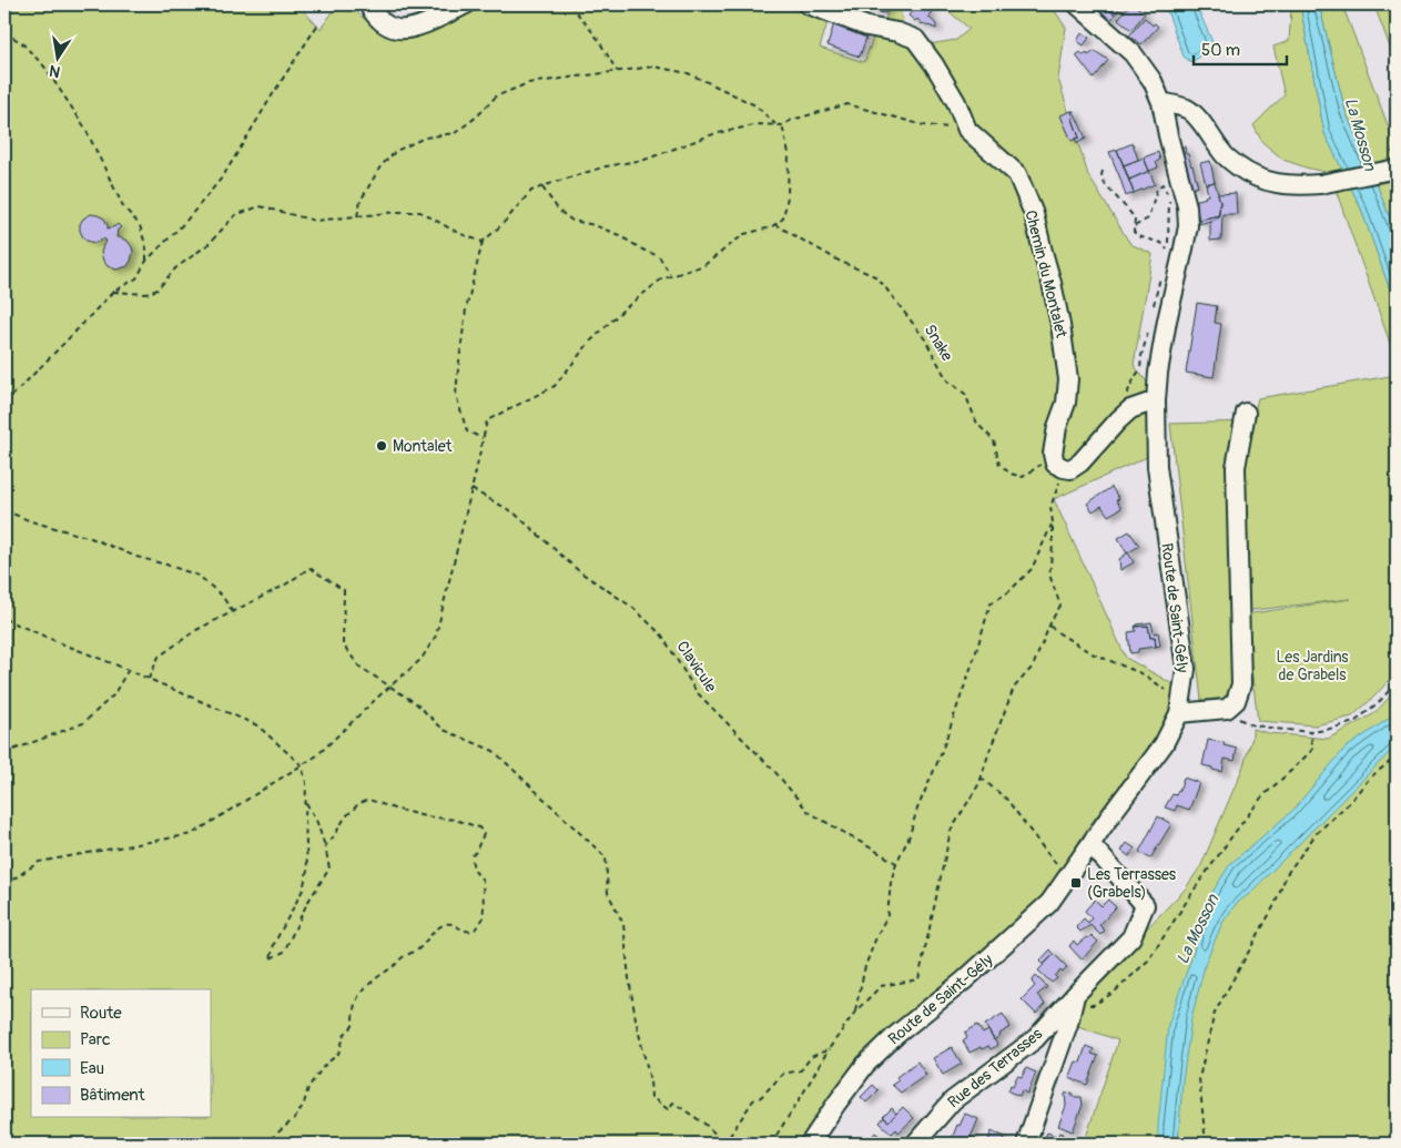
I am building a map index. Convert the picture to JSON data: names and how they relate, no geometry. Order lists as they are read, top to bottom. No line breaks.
{"streets":{"street":["Chemin du Montalet","Route de Saint-Gély","Rue des Terrasses"],"path":["Snake","Clavicule"]},"crossings":[["Chemin du Montalet","Snake"],["Route de Saint-Gély","Rue des Terrasses"]],"water":["La Mosson"],"parks":["Les Jardins de Grabels"],"places":{"other":["Montalet"],"transit":["Les Terrasses (Grabels)"]},"legend":["Route","Parc","Eau","Bâtiment"],"scale_bar":"50 m","north":"bottom"}
